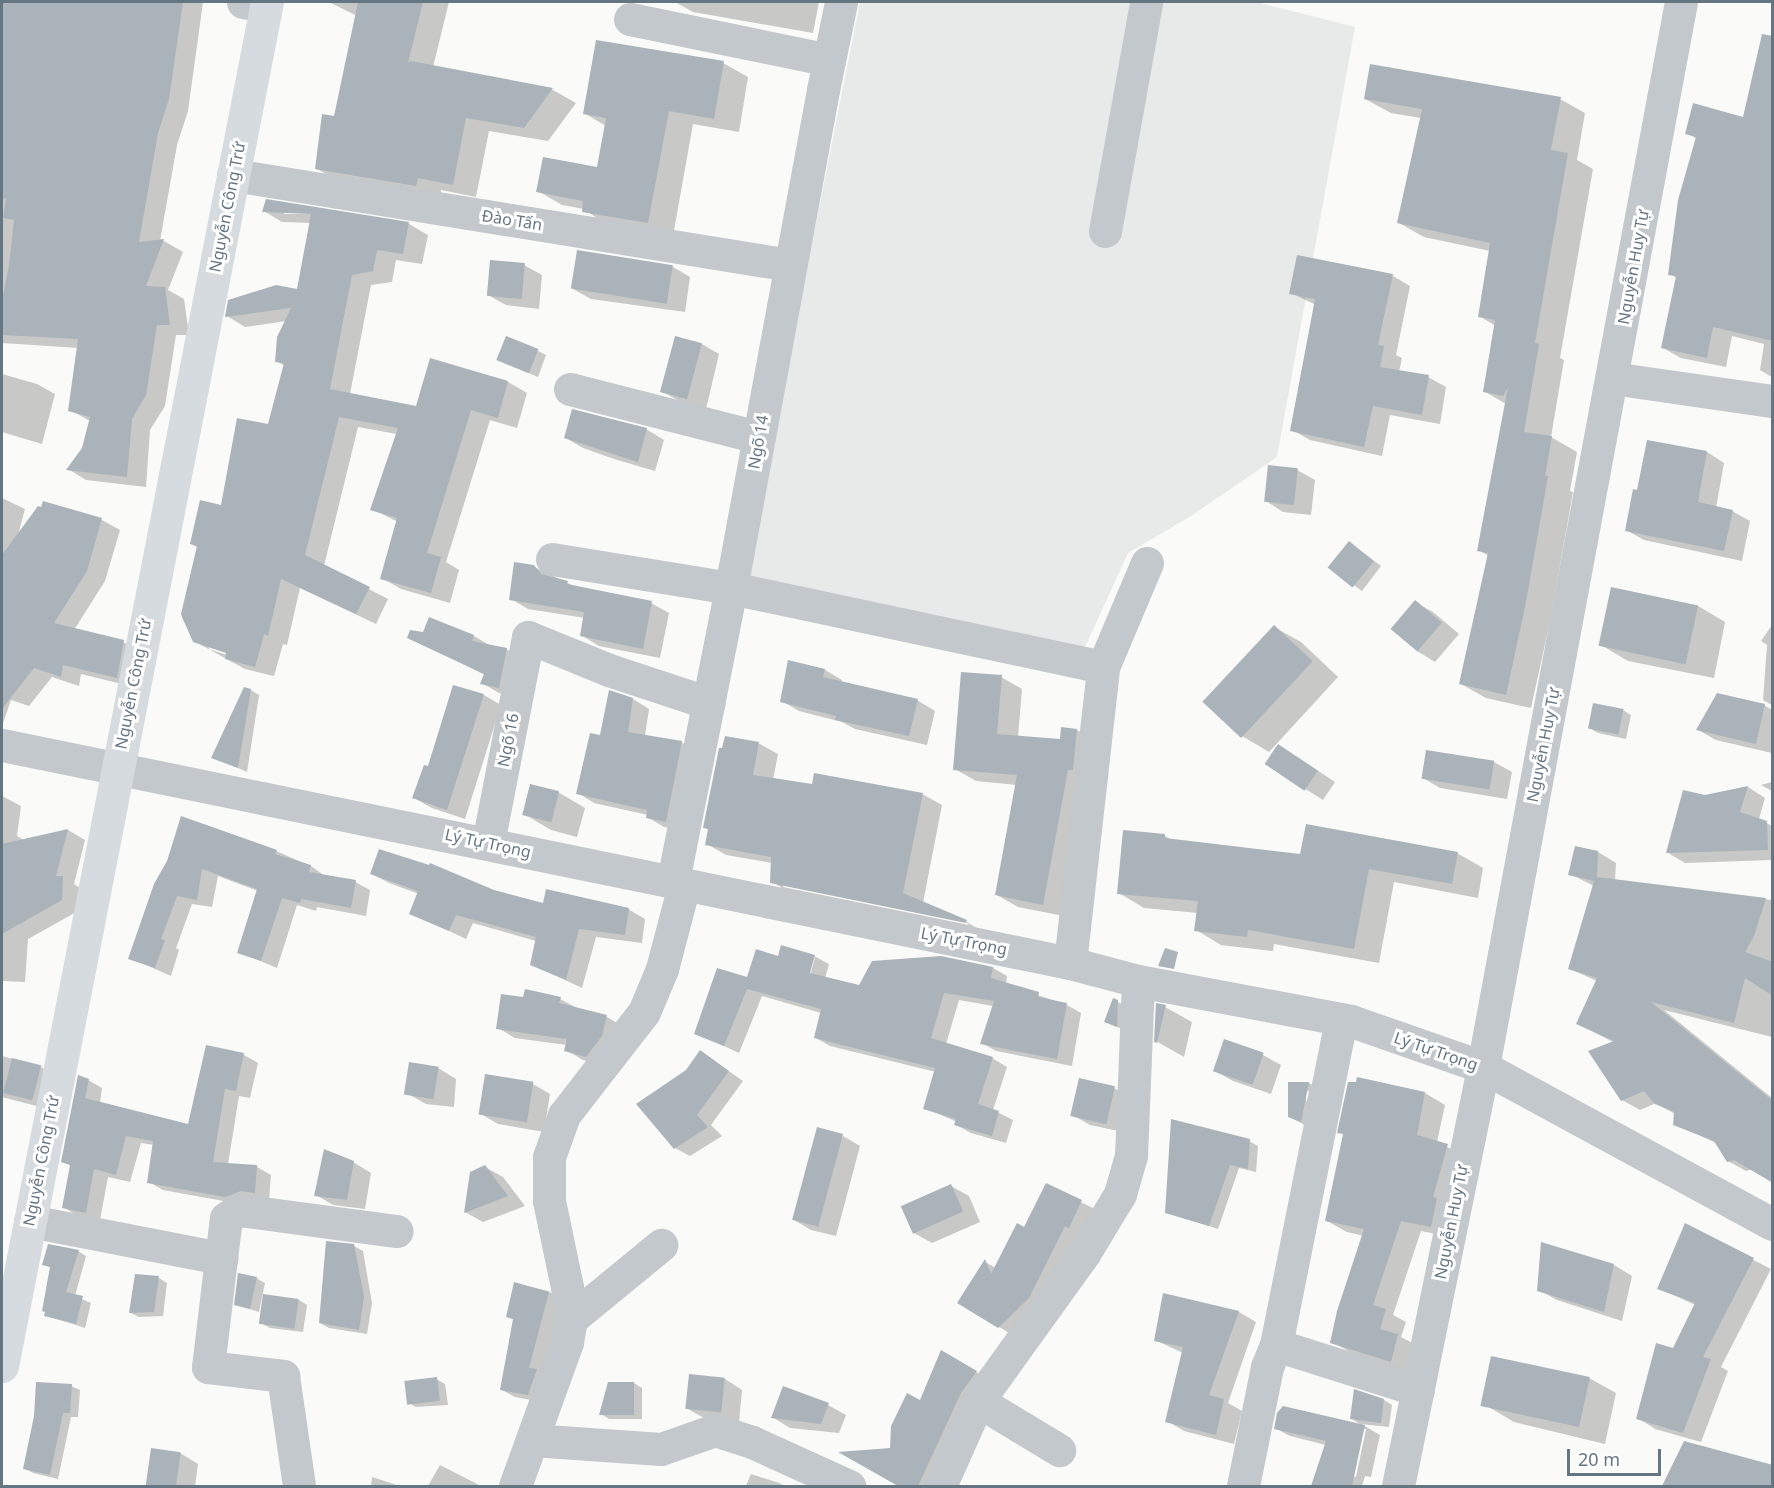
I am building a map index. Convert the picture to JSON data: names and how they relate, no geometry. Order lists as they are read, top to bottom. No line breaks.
{"streets":{"main road":["Nguyễn Công Trứ"],"street":["Đào Tấn","Nguyễn Huy Tự","Ngõ 14","Ngõ 16","Lý Tự Trọng"]},"crossings":[["Nguyễn Công Trứ","Đào Tấn"],["Nguyễn Công Trứ","Lý Tự Trọng"],["Đào Tấn","Ngõ 14"],["Nguyễn Huy Tự","Lý Tự Trọng"],["Ngõ 14","Ngõ 16"],["Ngõ 14","Lý Tự Trọng"],["Ngõ 16","Lý Tự Trọng"]],"scale_bar":"20 m"}
